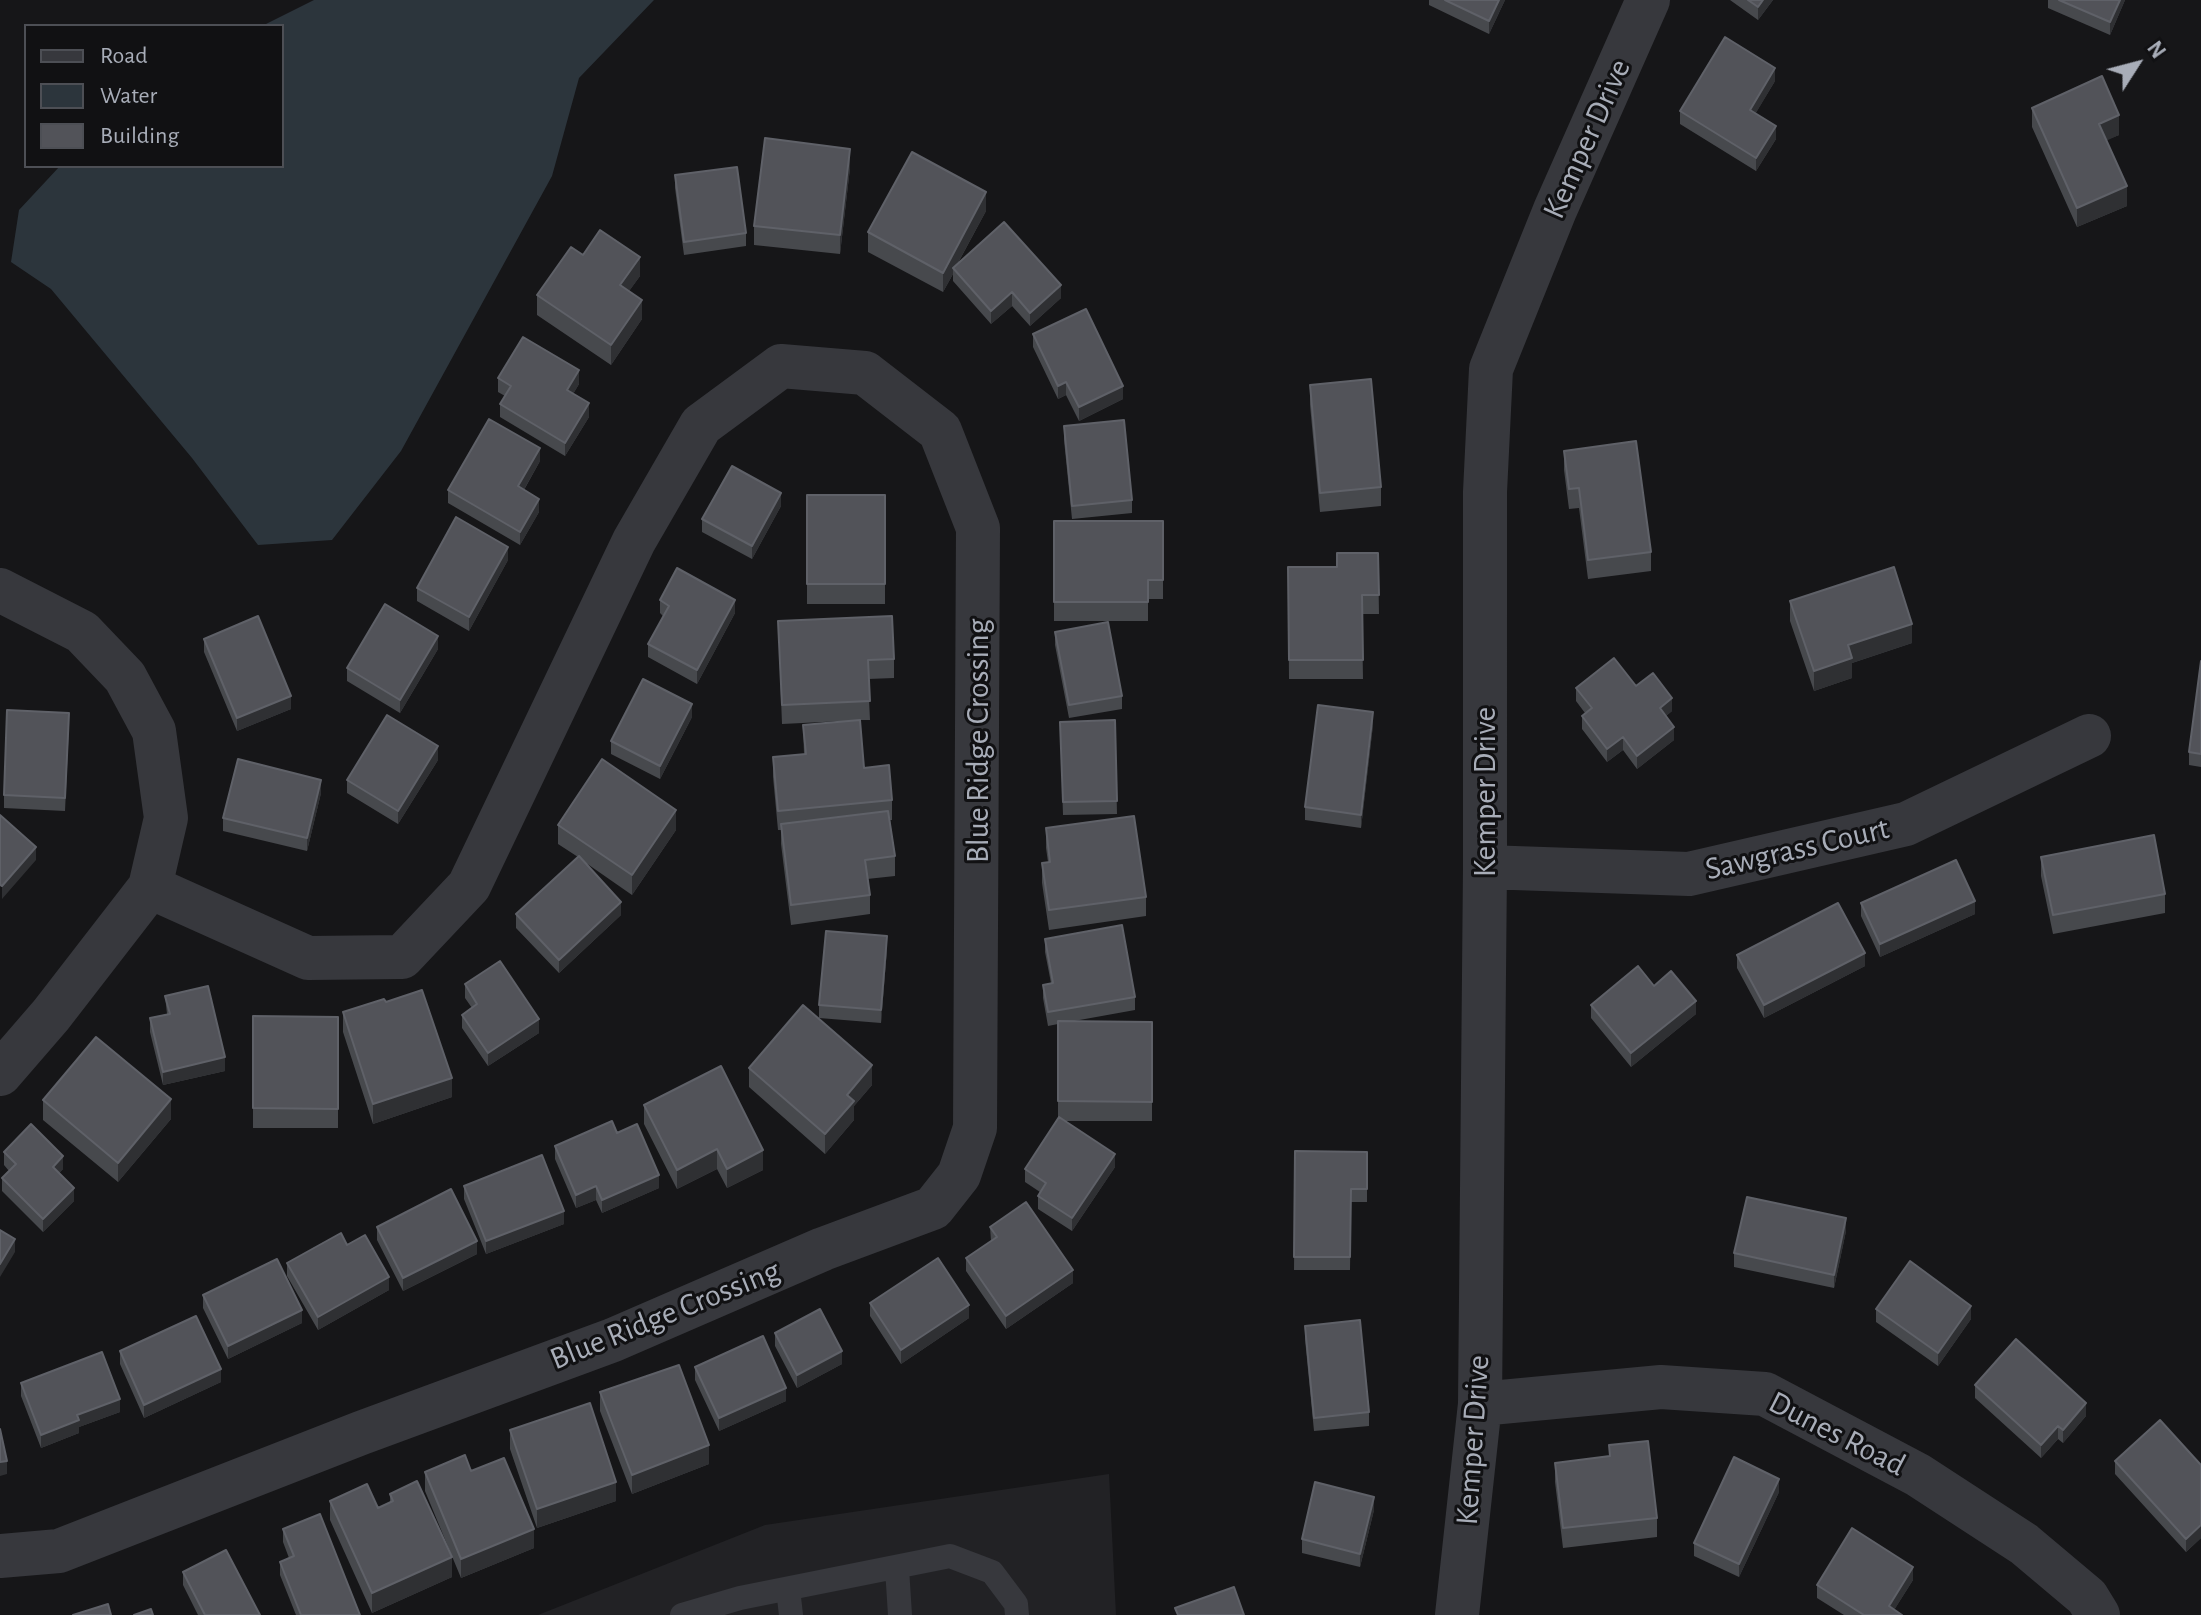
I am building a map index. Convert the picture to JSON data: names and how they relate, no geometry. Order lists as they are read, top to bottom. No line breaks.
{"streets":{"street":["Kemper Drive","Blue Ridge Crossing","Sawgrass Court","Dunes Road"]},"crossings":[["Kemper Drive","Sawgrass Court"],["Kemper Drive","Dunes Road"]],"legend":["Road","Water","Building"],"north":"top right"}
